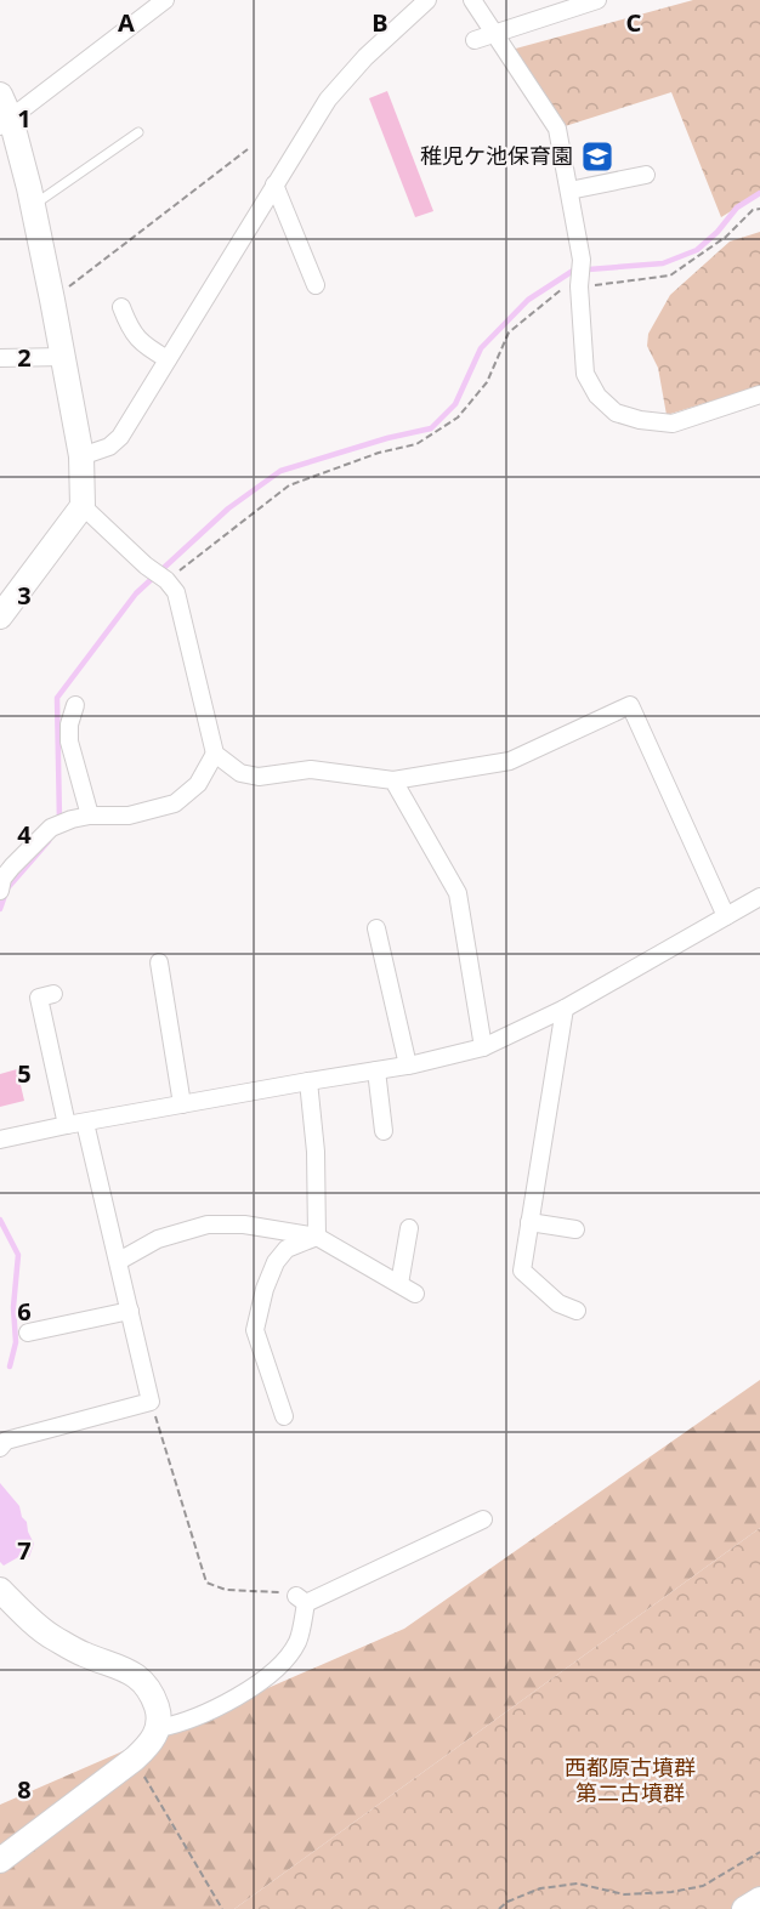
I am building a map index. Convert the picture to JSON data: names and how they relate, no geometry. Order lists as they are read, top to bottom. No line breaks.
{"parks":["西都原古墳群 第二古墳群"],"places":{"school or university":["稚児ケ池保育園"]},"grid":{"columns":["A","B","C"],"rows":["1","2","3","4","5","6","7","8"]}}
